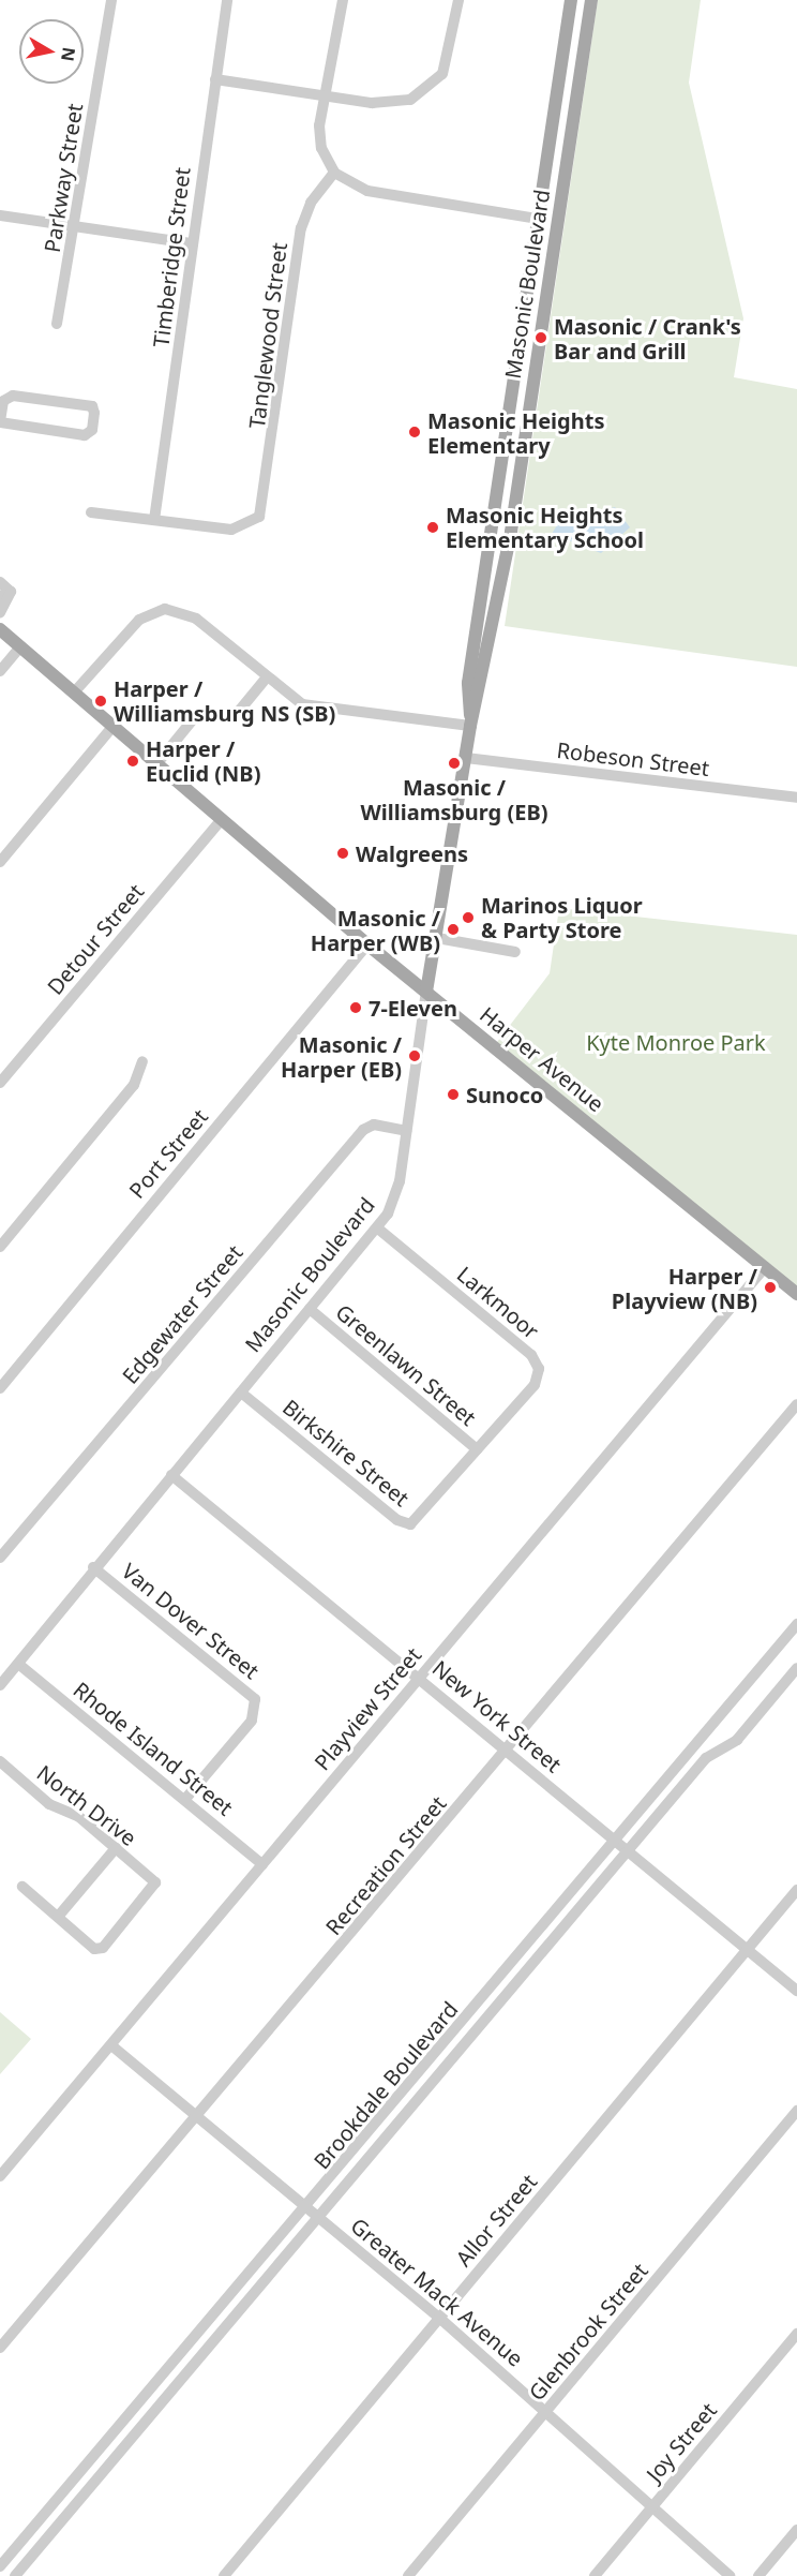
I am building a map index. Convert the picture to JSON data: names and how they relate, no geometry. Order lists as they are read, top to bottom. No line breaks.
{"streets":{"main road":["Masonic Boulevard","Harper Avenue"],"street":["Parkway Street","Timberidge Street","Tanglewood Street","Robeson Street","Detour Street","Port Street","Larkmoor","Edgewater Street","Greenlawn Street","Birkshire Street","Van Dover Street","Playview Street","New York Street","Rhode Island Street","North Drive","Recreation Street","Brookdale Boulevard","Allor Street","Greater Mack Avenue","Glenbrook Street","Joy Street"]},"crossings":[["Timberidge Street","Tanglewood Street"],["Masonic Boulevard","Robeson Street"],["Masonic Boulevard","Harper Avenue"],["Masonic Boulevard","Larkmoor"],["Masonic Boulevard","Edgewater Street"],["Masonic Boulevard","Greenlawn Street"],["Masonic Boulevard","Birkshire Street"],["Masonic Boulevard","Van Dover Street"],["Masonic Boulevard","New York Street"],["Masonic Boulevard","Rhode Island Street"],["Detour Street","Harper Avenue"],["Harper Avenue","Port Street"],["Harper Avenue","Playview Street"],["Larkmoor","Greenlawn Street"],["Larkmoor","Birkshire Street"],["Greenlawn Street","Birkshire Street"],["Van Dover Street","Rhode Island Street"],["Playview Street","New York Street"],["Playview Street","Rhode Island Street"],["Playview Street","Greater Mack Avenue"],["New York Street","Recreation Street"],["New York Street","Brookdale Boulevard"],["New York Street","Allor Street"],["Recreation Street","Greater Mack Avenue"],["Brookdale Boulevard","Greater Mack Avenue"],["Allor Street","Greater Mack Avenue"],["Greater Mack Avenue","Glenbrook Street"],["Greater Mack Avenue","Joy Street"]],"parks":["Kyte Monroe Park"],"places":["Masonic / Crank's Bar and Grill","Masonic Heights Elementary","Masonic Heights Elementary School","Harper / Williamsburg NS (SB)","Harper / Euclid (NB)","Masonic / Williamsburg (EB)","Walgreens","Marinos Liquor & Party Store","Masonic / Harper (WB)","7-Eleven","Masonic / Harper (EB)","Sunoco","Harper / Playview (NB)"],"north":"right"}
